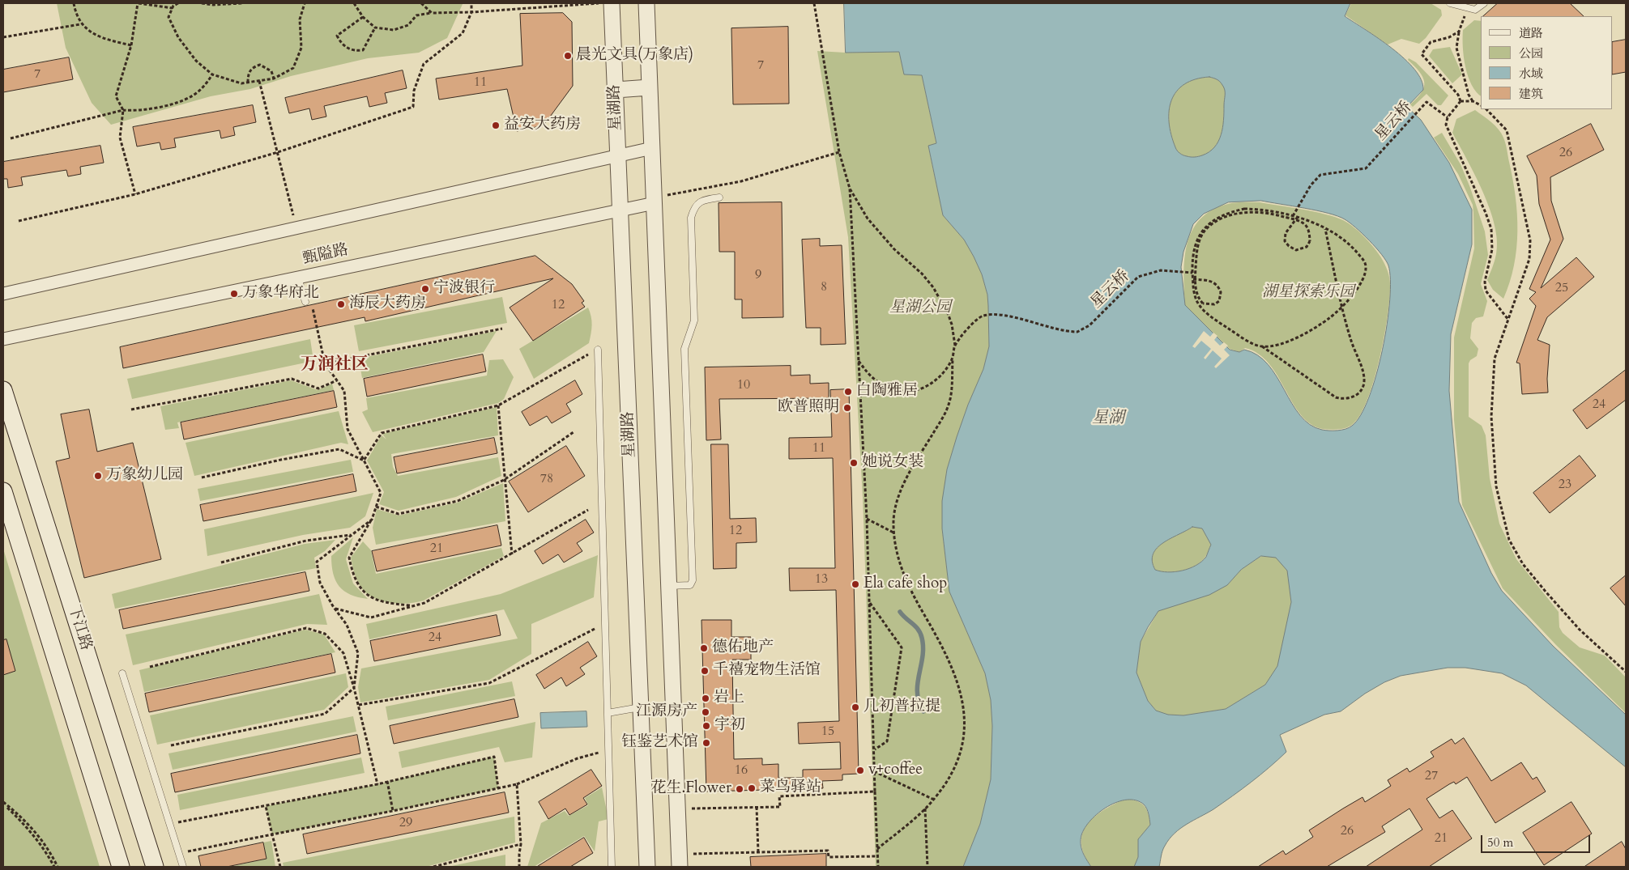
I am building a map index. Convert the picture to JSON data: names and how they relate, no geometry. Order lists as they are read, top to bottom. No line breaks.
{"streets":{"main road":["下江路"],"street":["星湖路","甄隘路"],"path":["星云桥"]},"crossings":[["星湖路","甄隘路"]],"districts":["万润社区"],"water":["星湖"],"parks":["湖星探索乐园","星湖公园"],"places":["晨光文具(万象店)","益安大药房","宁波银行","万象华府北","海辰大药房","白陶雅居","欧普照明","她说女装","万象幼儿园","Ela cafe shop","德佑地产","千禧宠物生活馆","岩上","几初普拉提","江源房产","宇初","钰鉴艺术馆","v+coffee","菜鸟驿站","花生.Flower"],"house_numbers":["7","7","11","26","9","8","25","12","10","24","11","78","23","12","21","13","24","15","16","27","29","26","21"],"legend":["道路","公园","水域","建筑"],"scale_bar":"50 m"}
